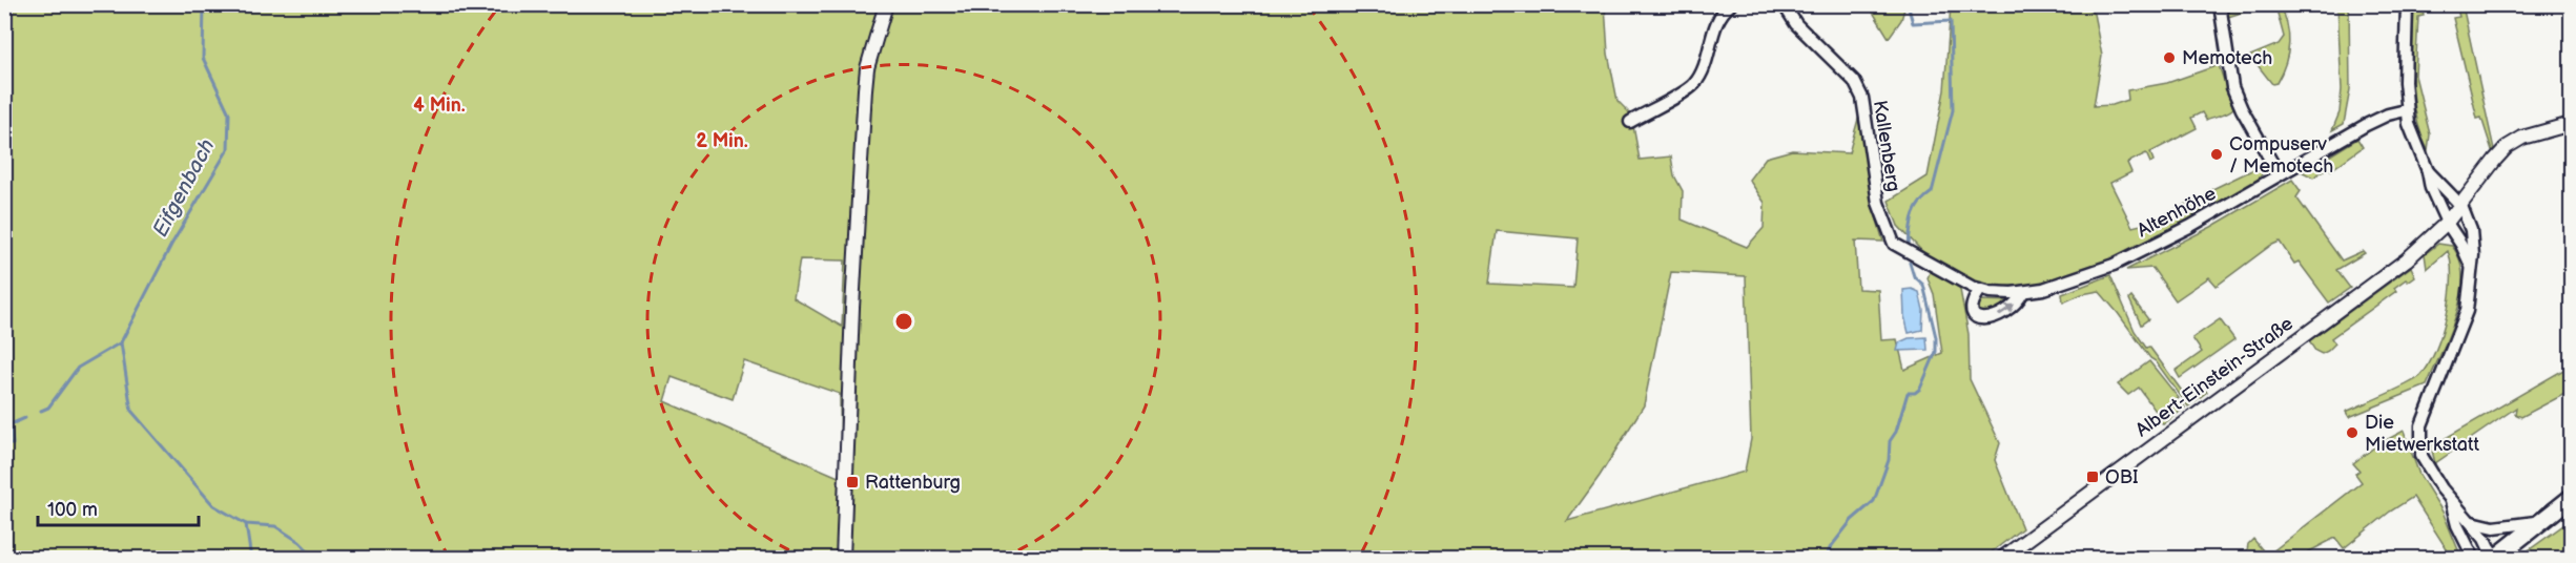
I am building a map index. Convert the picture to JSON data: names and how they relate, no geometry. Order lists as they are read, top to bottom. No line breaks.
{"streets":{"street":["Kallenberg","Altenhöhe","Albert-Einstein-Straße"]},"crossings":[["Kallenberg","Altenhöhe"]],"water":["Eifgenbach"],"places":{"other":["Memotech","Compuserv / Memotech","Die Mietwerkstatt"],"transit":["OBI","Rattenburg"]},"scale_bar":"100 m","rings":["4 Min.","2 Min."]}
